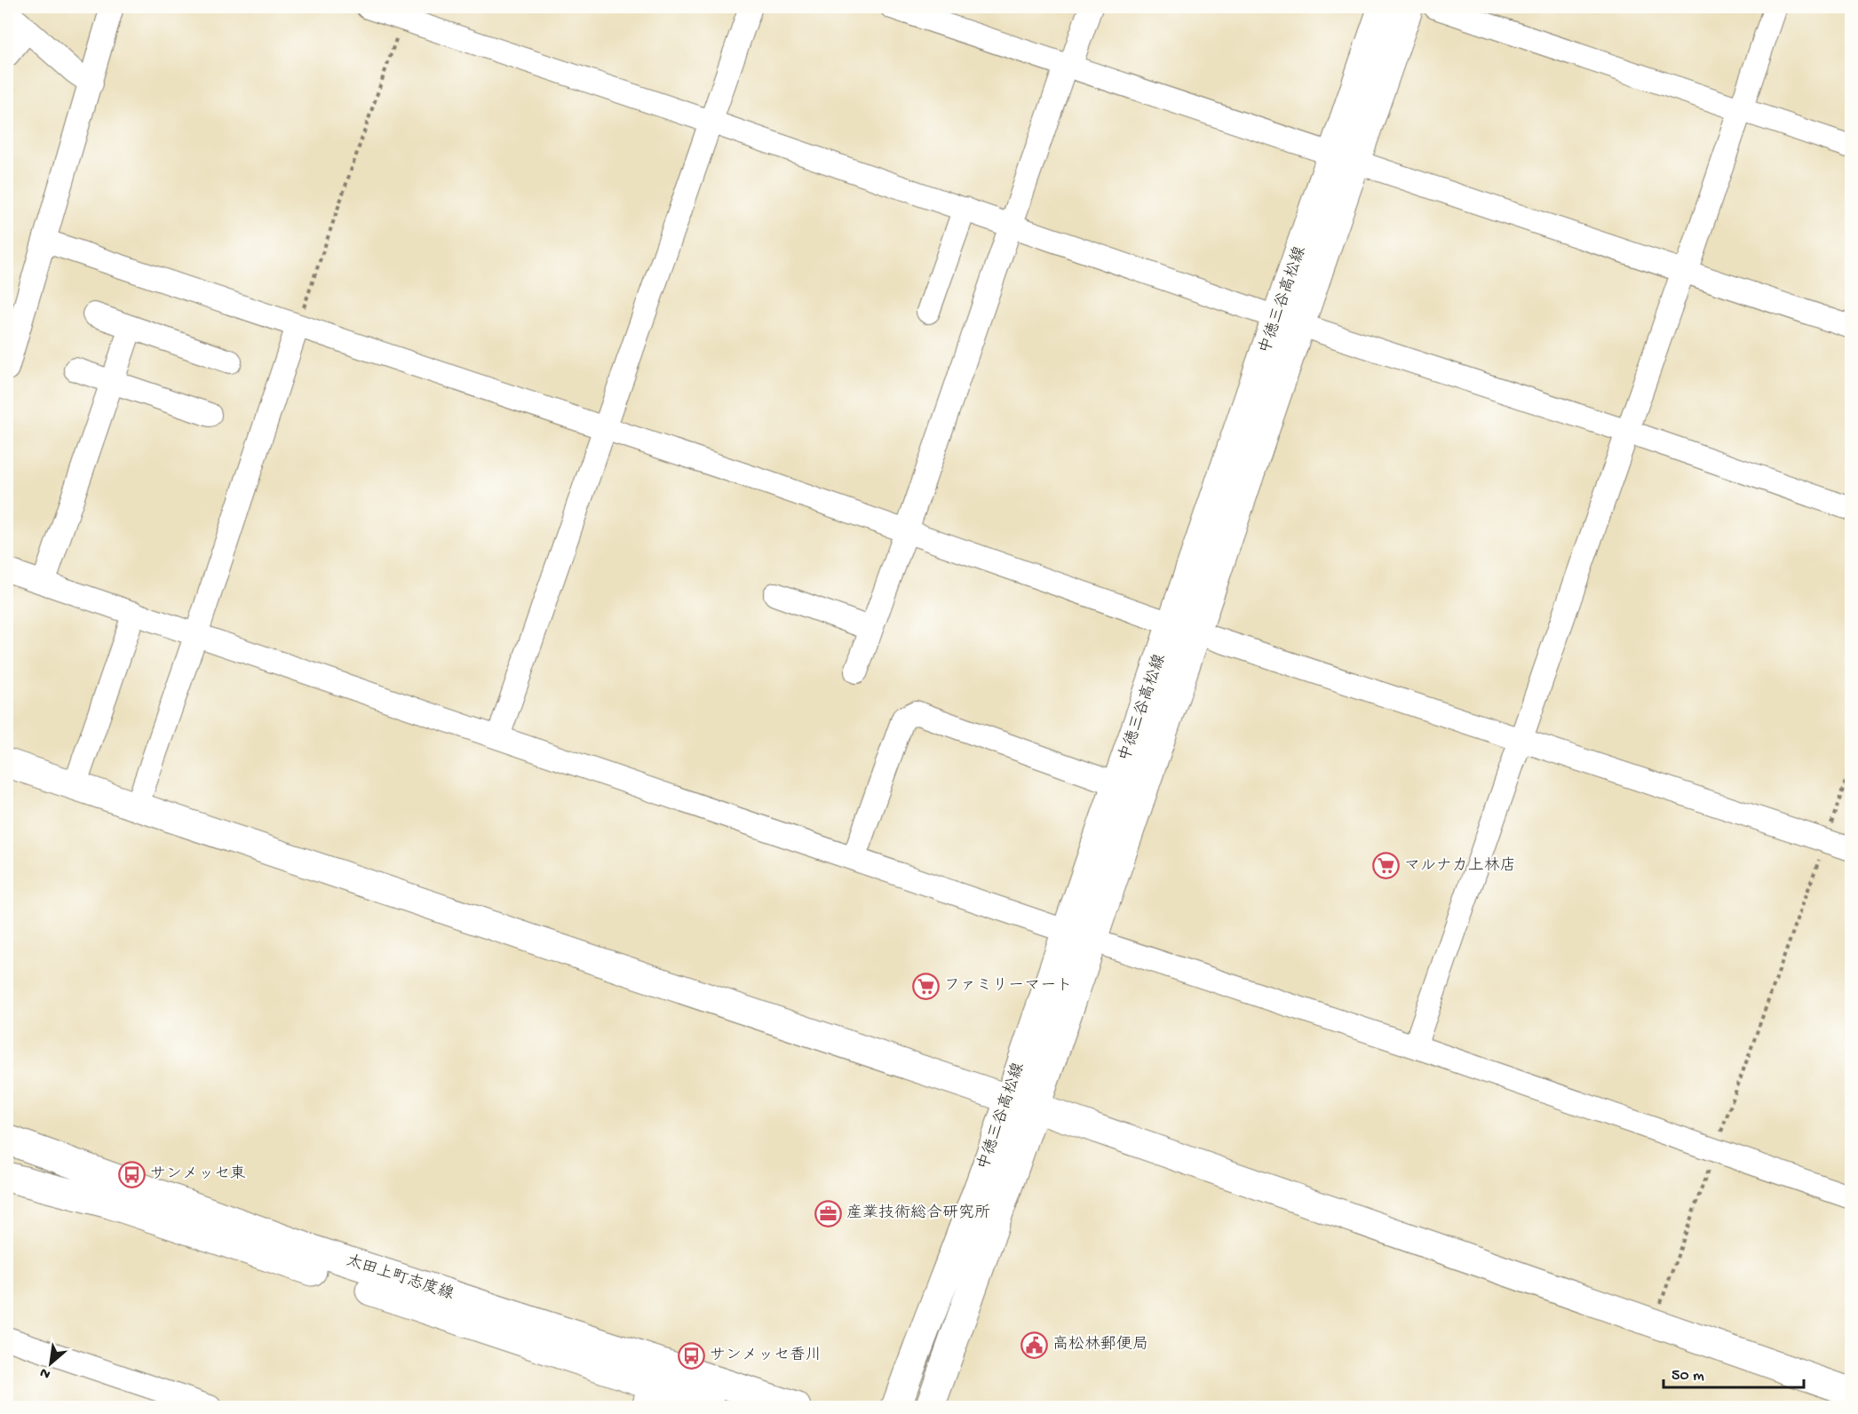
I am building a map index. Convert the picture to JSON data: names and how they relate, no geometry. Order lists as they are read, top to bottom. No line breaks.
{"streets":{"main road":["中徳三谷高松線","太田上町志度線"]},"places":{"supermarket":["マルナカ上林店","ファミリーマート"],"bus stop":["サンメッセ東","サンメッセ香川"],"office":["産業技術総合研究所"],"public building":["高松林郵便局"]},"scale_bar":"50 m","north":"bottom left"}
